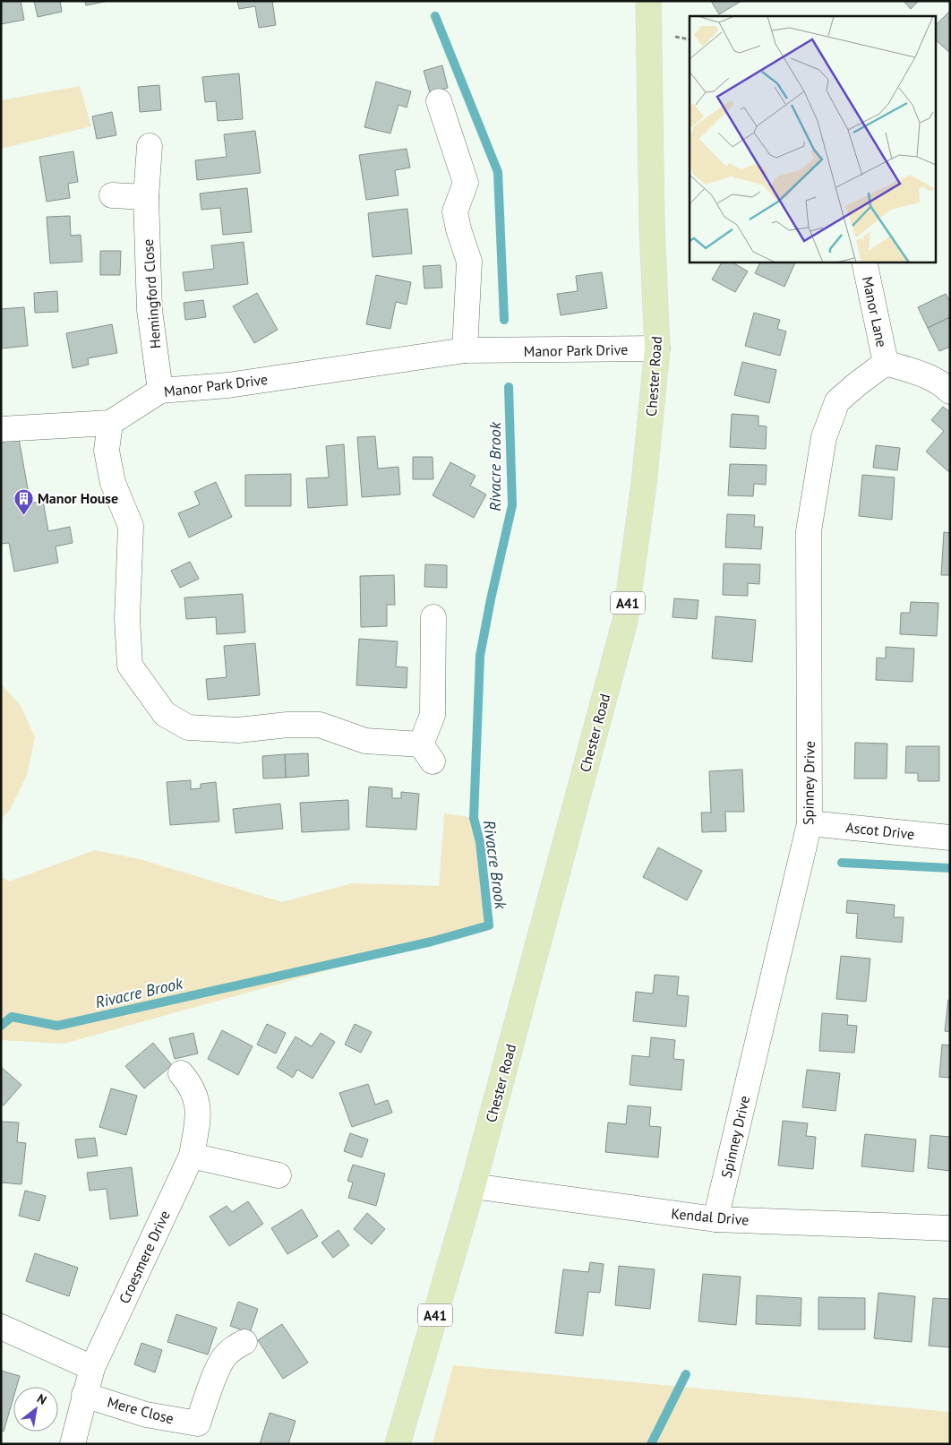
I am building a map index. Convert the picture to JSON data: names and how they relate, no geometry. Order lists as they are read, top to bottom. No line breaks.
{"streets":{"main road":["Chester Road","A41"],"street":["Hemingford Close","Manor Lane","Manor Park Drive","Spinney Drive","Ascot Drive","Kendal Drive","Croesmere Drive","Mere Close"]},"crossings":[["Hemingford Close","Manor Park Drive"],["Manor Lane","Spinney Drive"],["Manor Park Drive","Chester Road"],["Chester Road","Kendal Drive"],["Spinney Drive","Ascot Drive"],["Spinney Drive","Kendal Drive"],["Croesmere Drive","Mere Close"]],"water":["Rivacre Brook"],"places":{"building":["Manor House"]},"north":"top right"}
